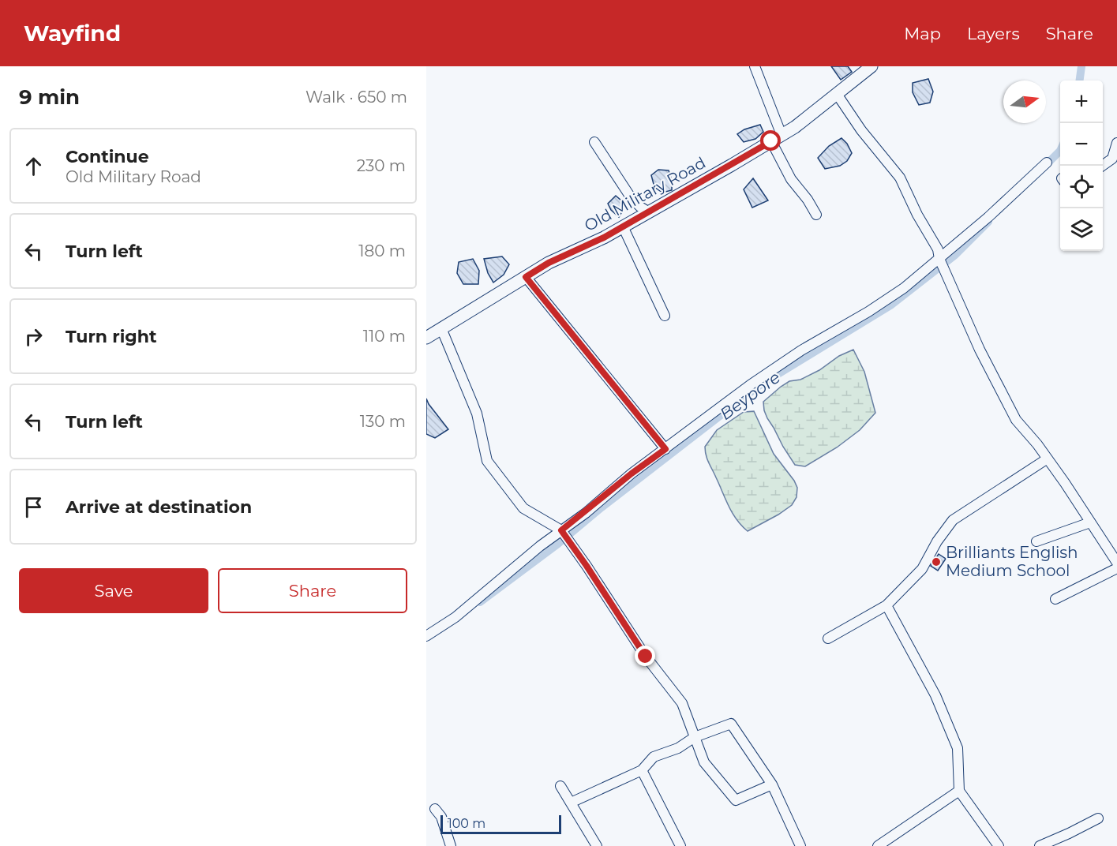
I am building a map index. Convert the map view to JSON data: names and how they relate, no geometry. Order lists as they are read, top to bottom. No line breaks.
{"streets":{"main road":["Old Military Road"]},"water":["Beypore"],"places":["Brilliants English Medium School"],"scale_bar":"100 m","north":"right","page":{"header":"Wayfind","nav":["Map","Layers","Share"],"heading":["9 min","Walk · 650 m"],"map_buttons":["+","−"],"list":[["Continue","Old Military Road","230 m"],["Turn left","180 m"],["Turn right","110 m"],["Turn left","130 m"],"Arrive at destination"],"buttons":["Save","Share"],"scale":"100 m"}}
